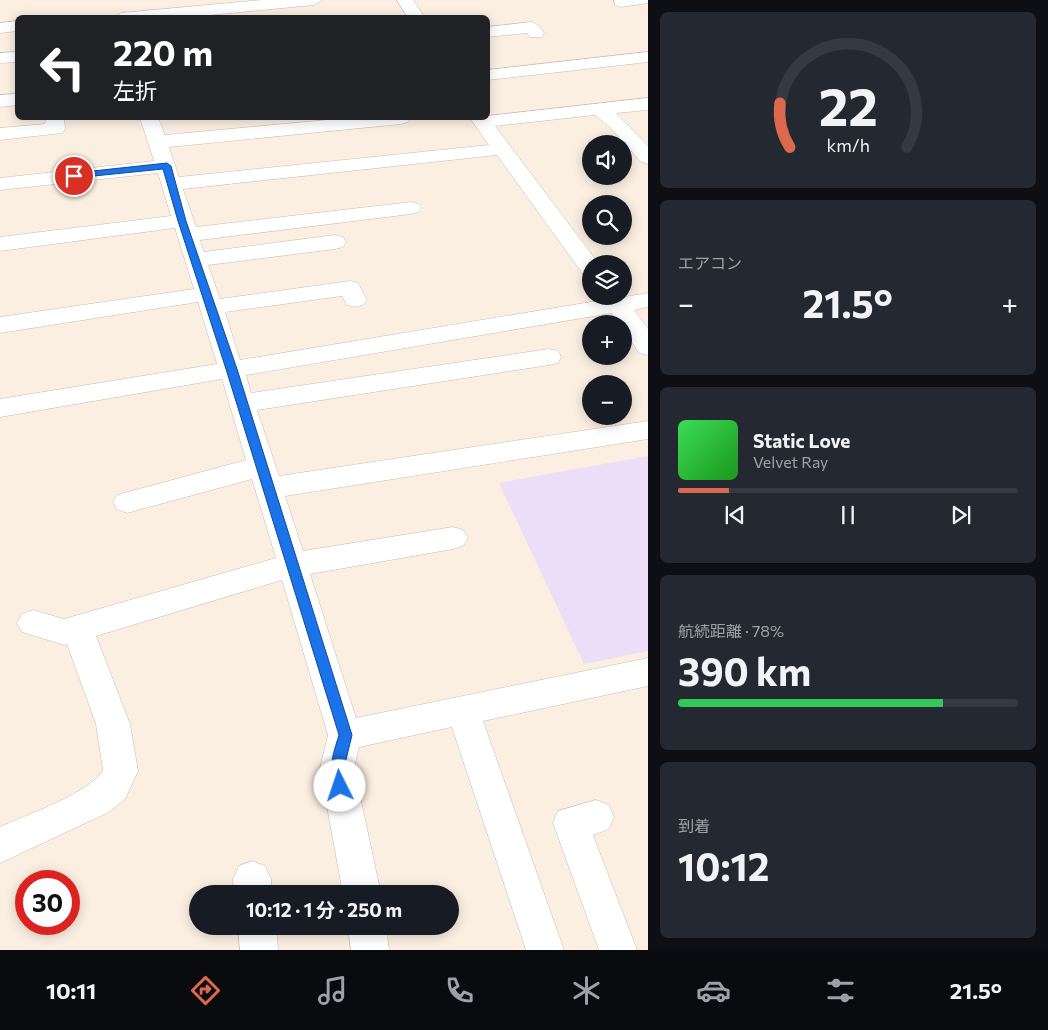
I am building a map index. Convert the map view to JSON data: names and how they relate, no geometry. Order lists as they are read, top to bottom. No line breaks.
{"page":{"turn":["220 m","左折"],"map_buttons":["+","−"],"tile":["エアコン",["航続距離 · 78%","390 km"],["到着","10:12"]],"heat":["−","21.5°","+"],"song":["Static Love","Velvet Ray"],"limit":"30","trip":"10:12 · 1 分 · 250 m","tabs":["10:11","21.5°"],"gauge":["22","km/h"]}}
